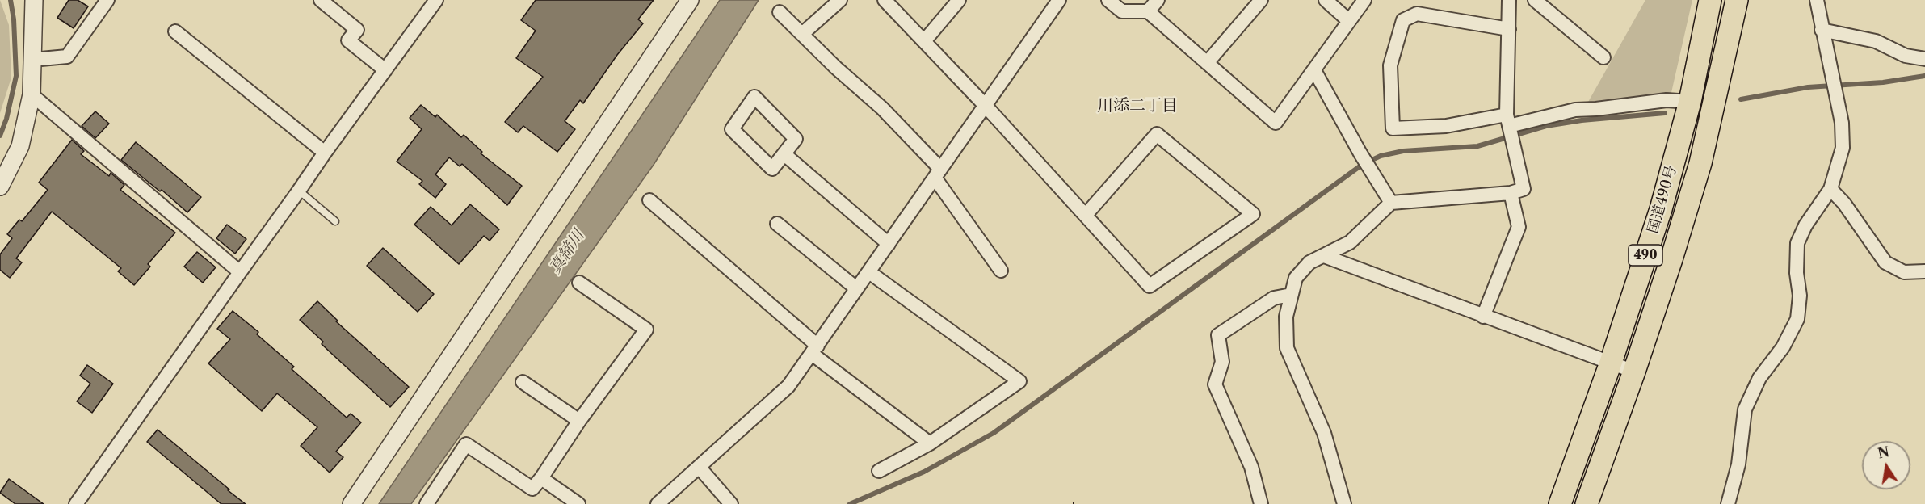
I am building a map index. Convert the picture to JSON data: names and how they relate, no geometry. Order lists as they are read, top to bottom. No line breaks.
{"streets":{"highway":["国道490号","490"]},"districts":["川添二丁目"],"water":["真締川"],"north":"top"}
